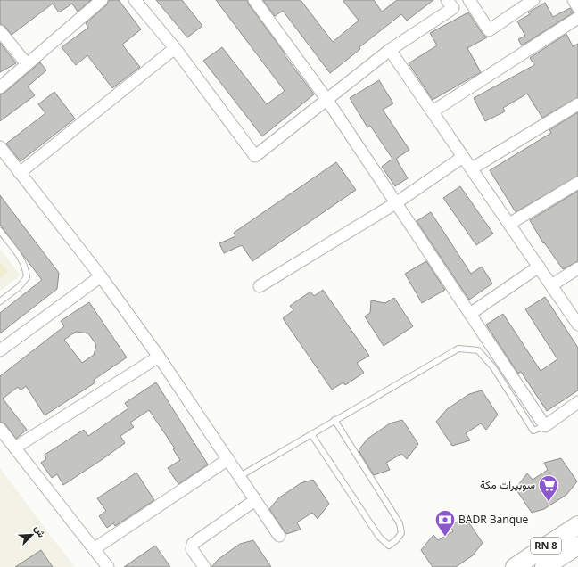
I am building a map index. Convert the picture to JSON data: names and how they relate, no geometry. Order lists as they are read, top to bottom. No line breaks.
{"streets":{"main road":["RN 8"]},"places":{"supermarket":["سوبيرات مكة"],"bank":["BADR Banque"]},"north":"top right"}
